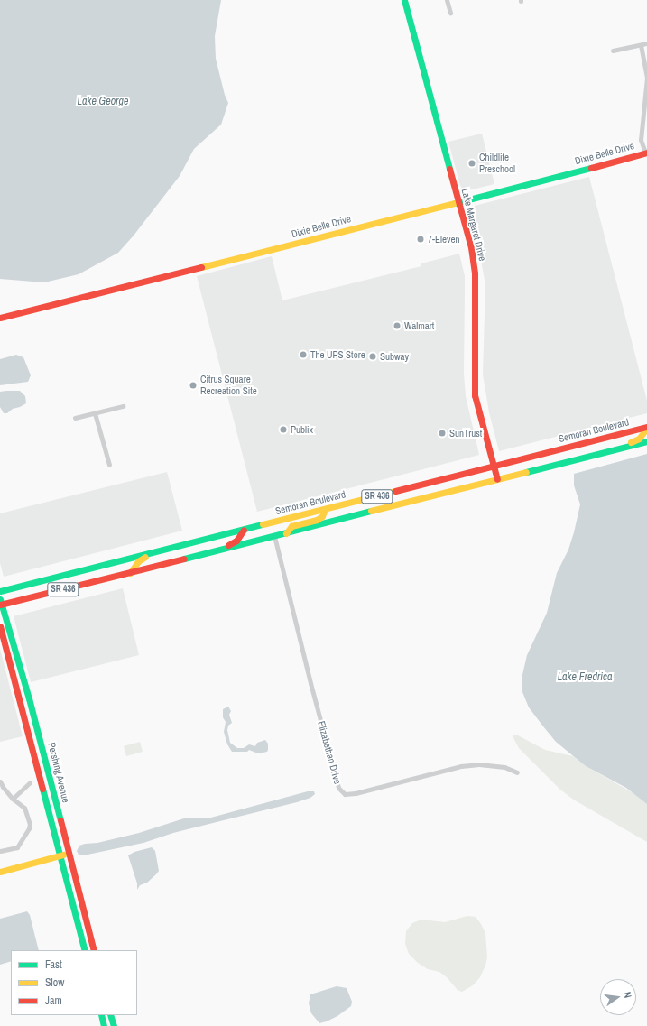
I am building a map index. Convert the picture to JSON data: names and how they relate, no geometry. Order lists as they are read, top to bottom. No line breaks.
{"streets":{"street":["Dixie Belle Drive","Lake Margaret Drive","Semoran Boulevard","SR 436","Elizabethan Drive","Pershing Avenue"]},"crossings":[["Dixie Belle Drive","Lake Margaret Drive"],["Lake Margaret Drive","Semoran Boulevard"],["Lake Margaret Drive","SR 436"],["SR 436","Elizabethan Drive"],["SR 436","Pershing Avenue"]],"water":["Lake George","Lake Fredrica"],"places":["Childlife Preschool","7-Eleven","Walmart","The UPS Store","Subway","Citrus Square Recreation Site","Publix","SunTrust"],"legend":["Fast","Slow","Jam"],"north":"right"}
